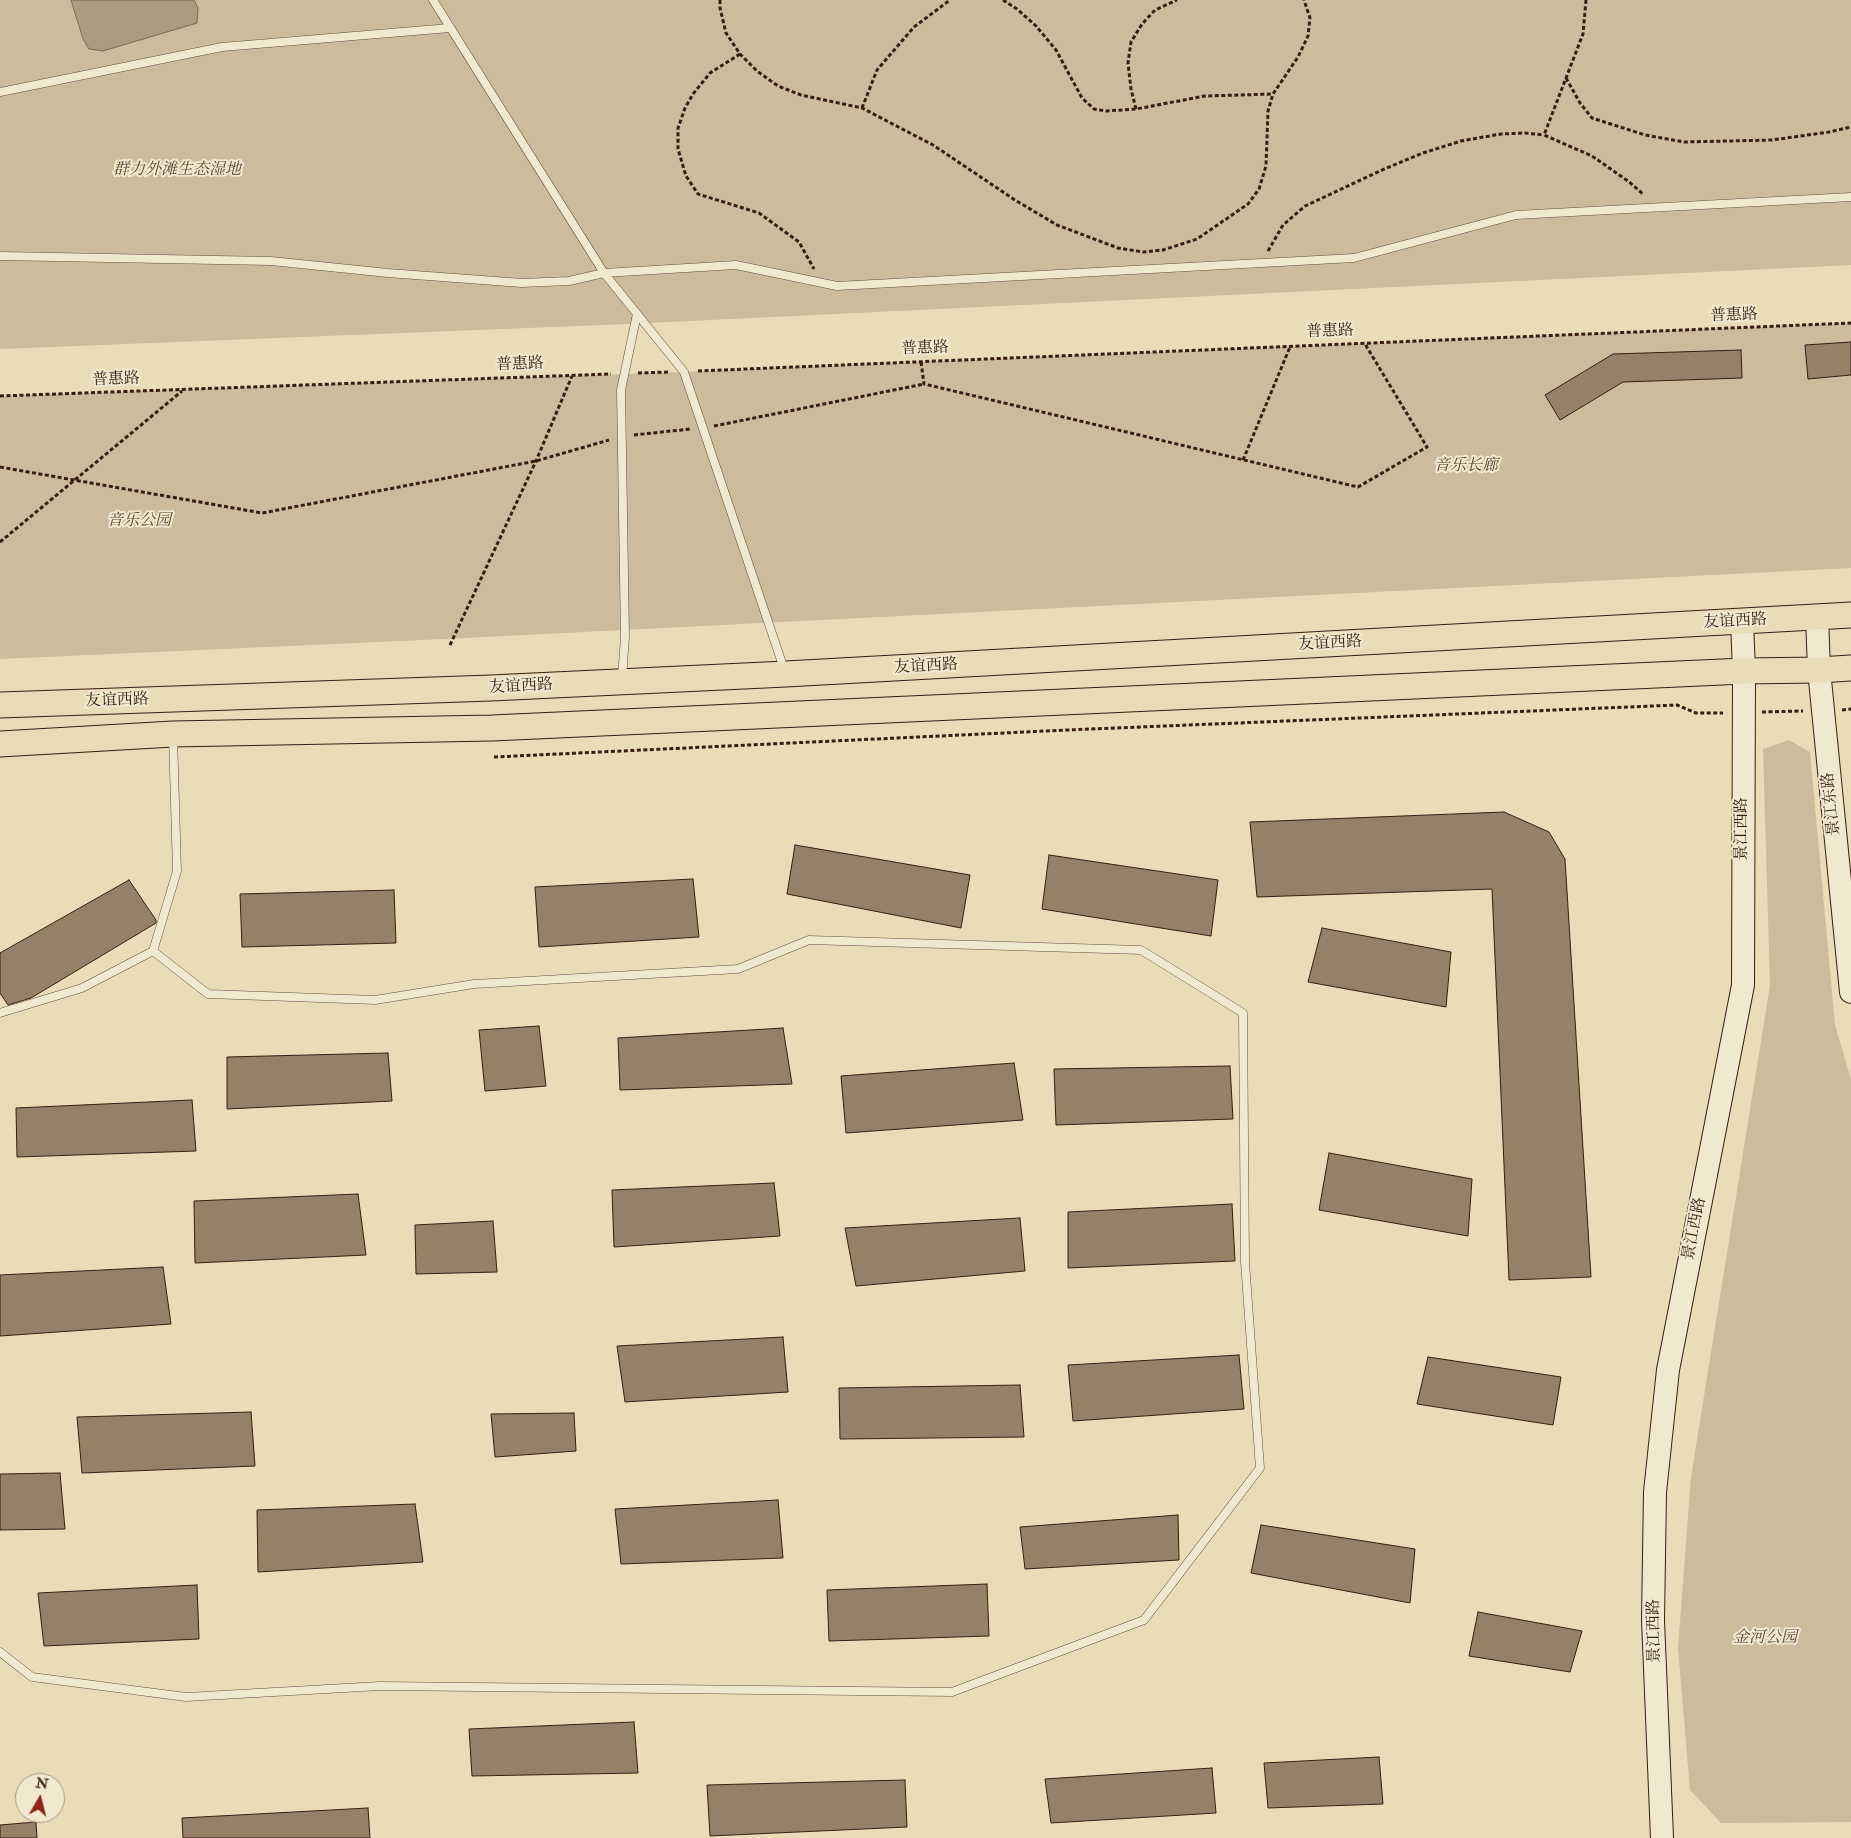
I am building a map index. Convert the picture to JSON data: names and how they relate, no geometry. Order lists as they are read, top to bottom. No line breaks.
{"streets":{"main road":["友谊西路","景江东路","景江西路"],"path":["普惠路"]},"crossings":[["友谊西路","景江东路"],["友谊西路","景江西路"]],"parks":["群力外滩生态湿地","音乐长廊","音乐公园","金河公园"],"north":"top"}
